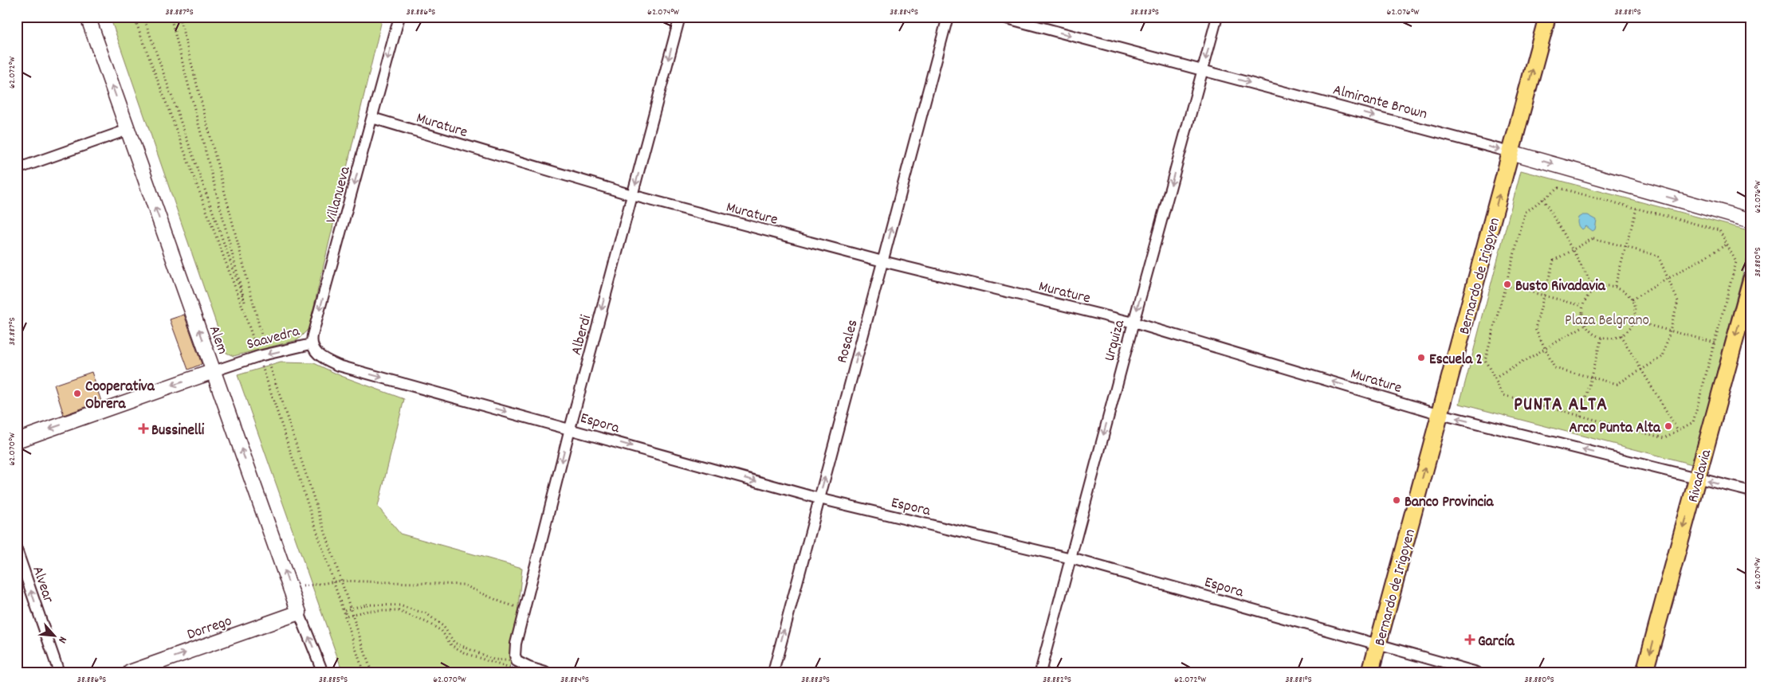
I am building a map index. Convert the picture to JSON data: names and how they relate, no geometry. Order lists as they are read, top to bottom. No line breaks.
{"streets":{"main road":["Almirante Brown","Bernardo de Irigoyen","Saavedra","Alem","Rivadavia","Dorrego"],"street":["Murature","Villanueva","Alberdi","Urquiza","Rosales","Espora","Alvear"]},"crossings":[["Almirante Brown","Bernardo de Irigoyen"],["Almirante Brown","Urquiza"],["Murature","Villanueva"],["Murature","Bernardo de Irigoyen"],["Murature","Alberdi"],["Murature","Urquiza"],["Murature","Rosales"],["Murature","Rivadavia"],["Villanueva","Saavedra"],["Villanueva","Espora"],["Bernardo de Irigoyen","Espora"],["Alberdi","Espora"],["Saavedra","Alem"],["Saavedra","Espora"],["Alem","Dorrego"],["Urquiza","Espora"],["Rosales","Espora"]],"one_way":["Almirante Brown","Murature","Villanueva","Bernardo de Irigoyen","Alberdi","Saavedra","Alem","Urquiza","Rosales","Espora","Rivadavia","Alvear","Dorrego"],"districts":["PUNTA ALTA"],"parks":["Plaza Belgrano"],"places":{"other":["Busto Rivadavia","Escuela 2","Cooperativa Obrera","Arco Punta Alta","Banco Provincia"],"health":["Bussinelli","García"]},"north":"bottom right","coordinates":["38.887°S","38.886°S","62.074°W","38.884°S","38.883°S","62.076°W","38.881°S","62.072°W","38.880°S","62.070°W","38.885°S","38.882°S"]}
